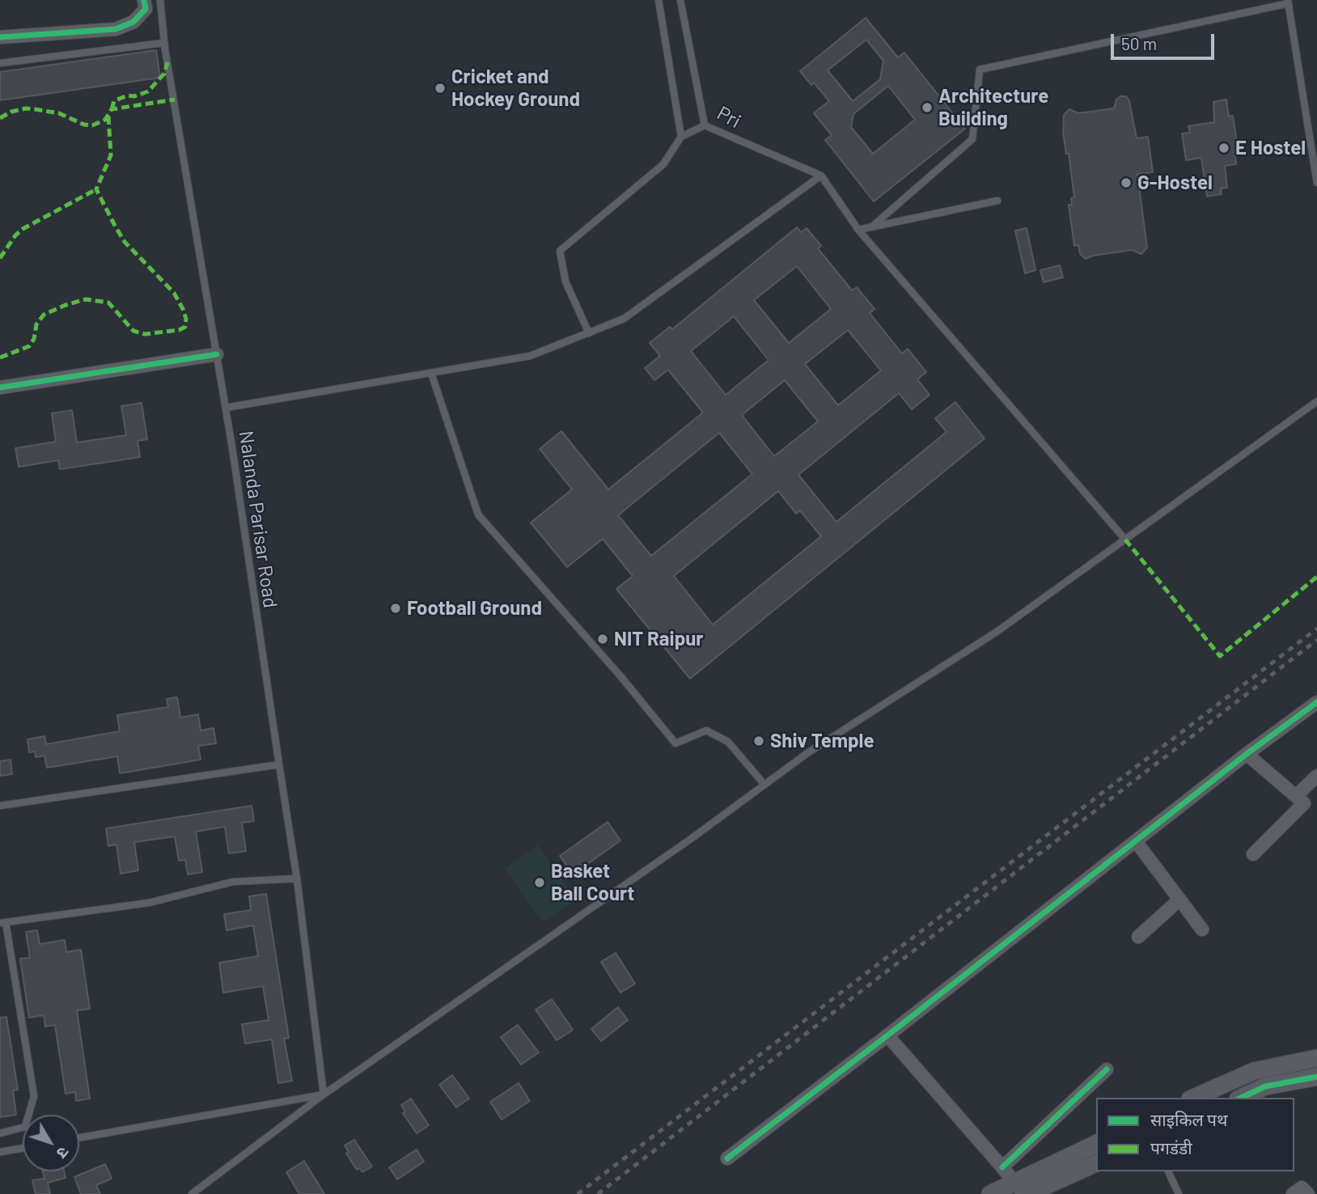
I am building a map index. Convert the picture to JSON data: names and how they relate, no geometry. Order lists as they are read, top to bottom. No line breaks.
{"streets":{"lane":["Pri","Nalanda Parisar Road"]},"places":["Cricket and Hockey Ground","Architecture Building","E Hostel","G-Hostel","Football Ground","NIT Raipur","Shiv Temple","Basket Ball Court"],"legend":["साइकिल पथ","पगडंडी"],"scale_bar":"50 m","north":"bottom right"}
